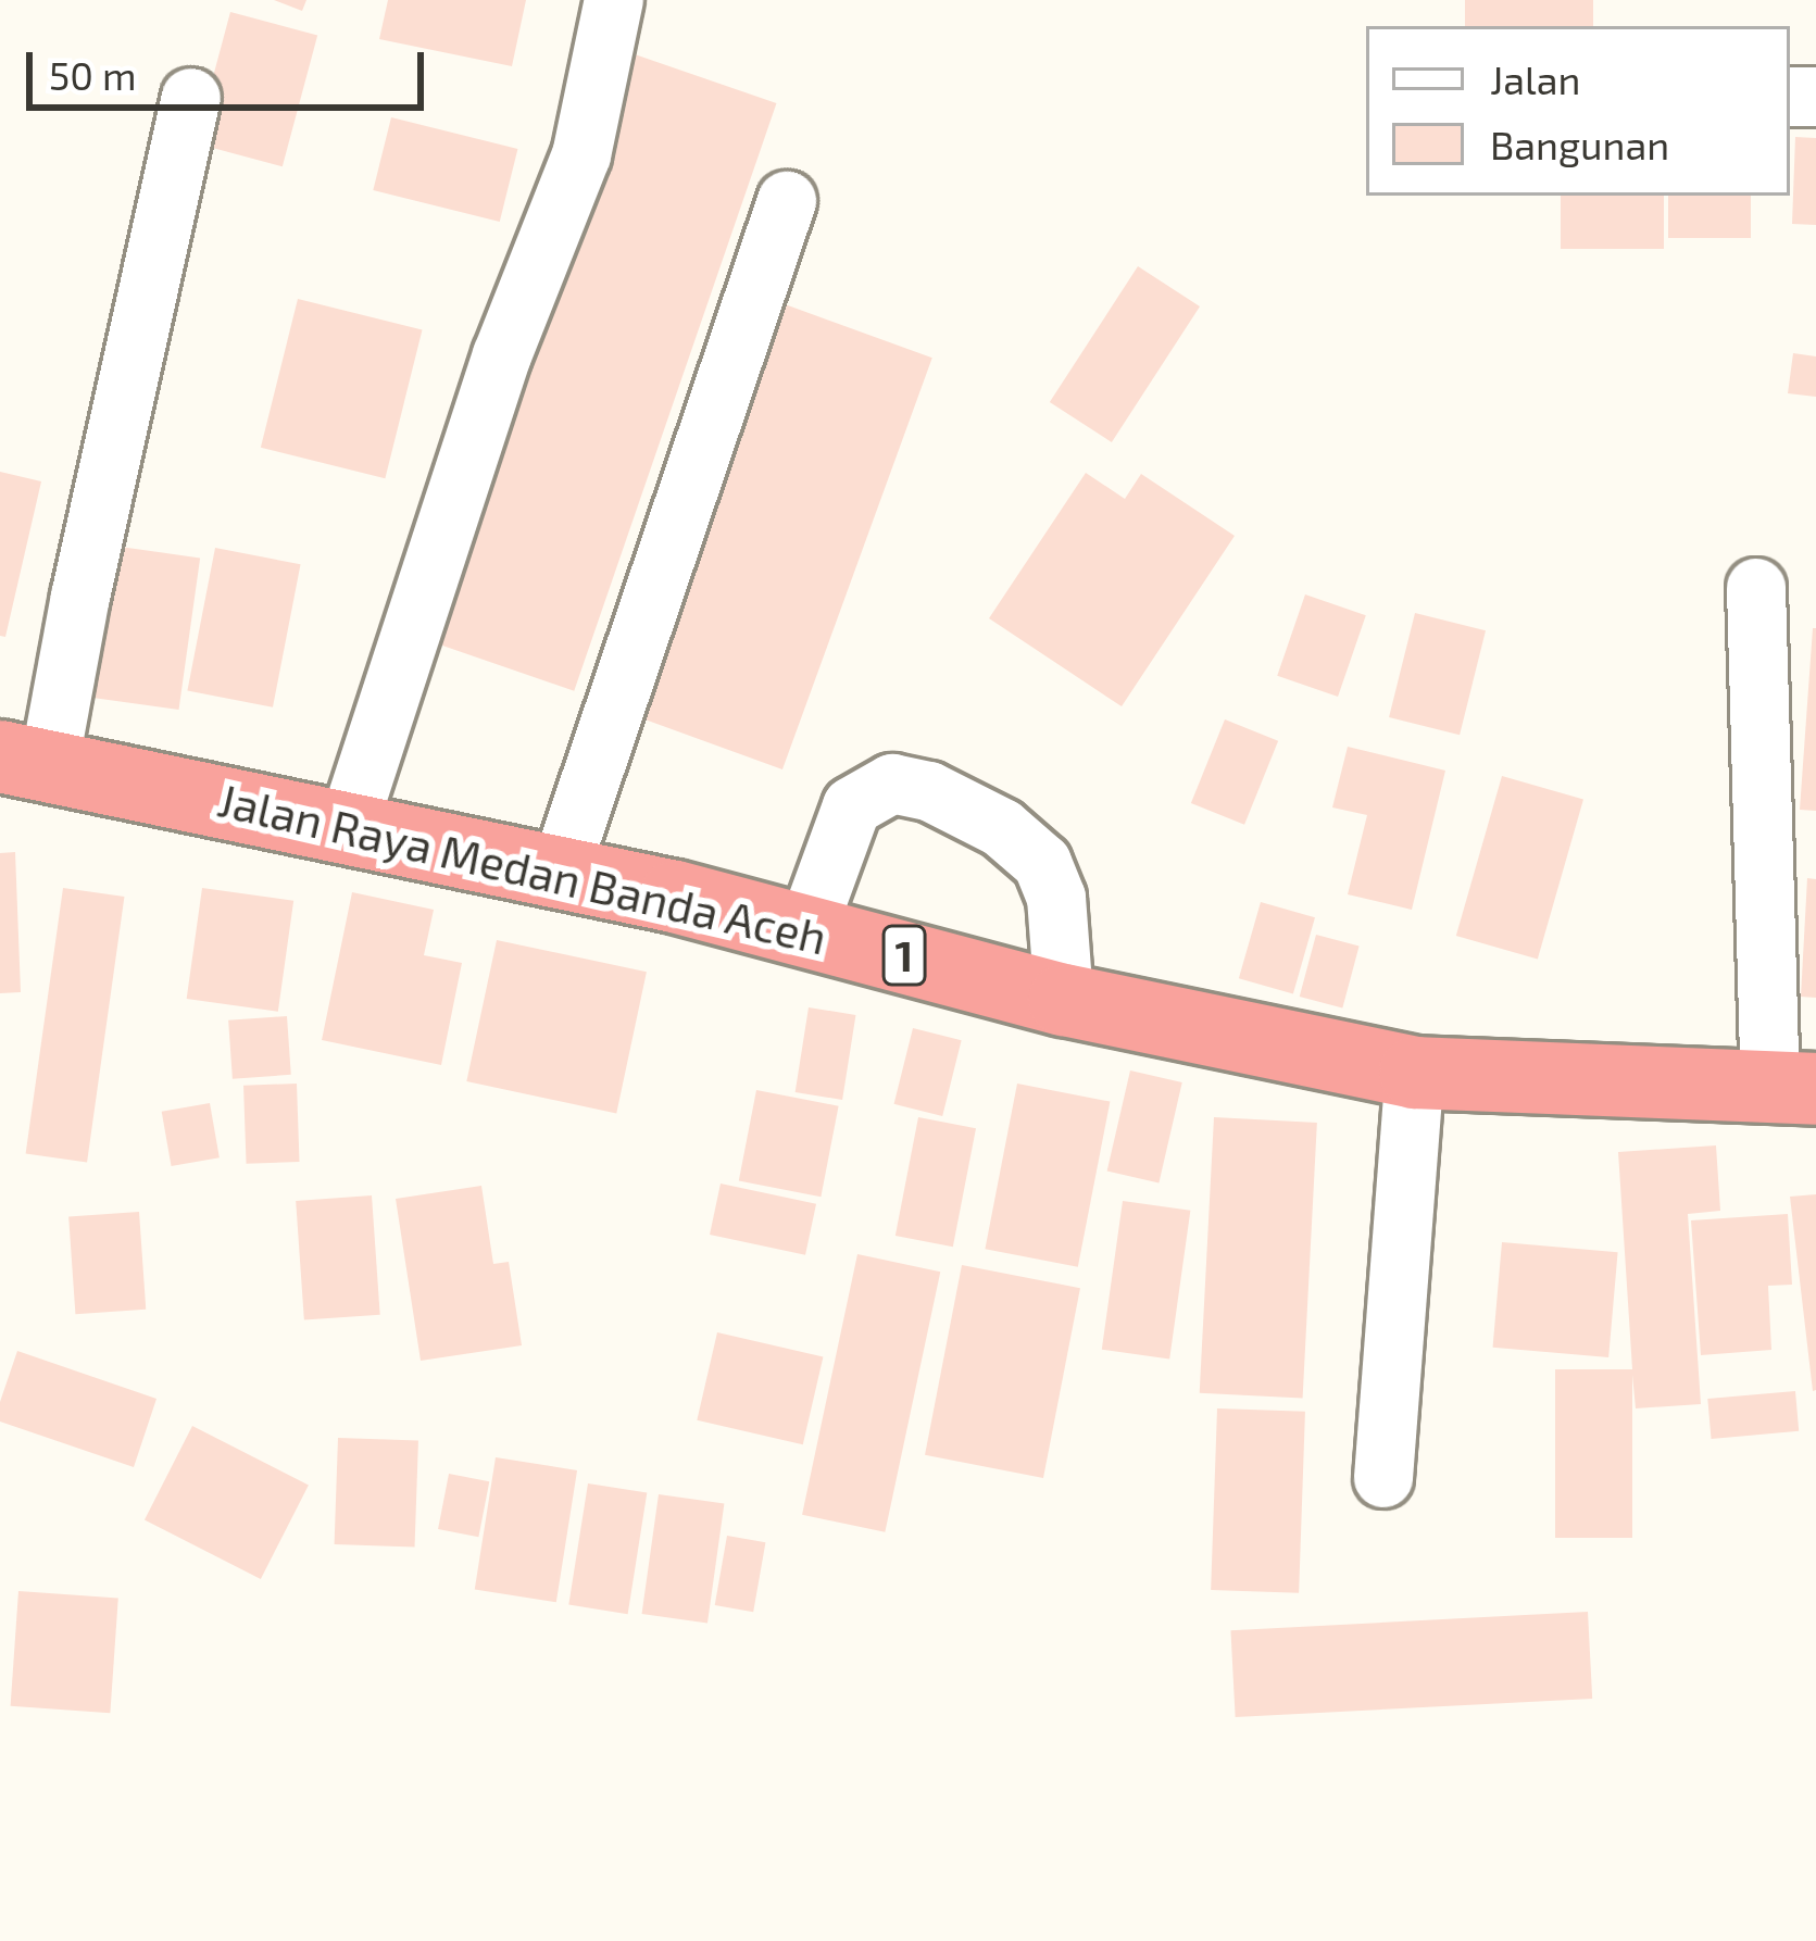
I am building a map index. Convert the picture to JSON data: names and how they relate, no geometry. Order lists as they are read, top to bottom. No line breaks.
{"streets":{"highway":["Jalan Raya Medan Banda Aceh","1"]},"legend":["Jalan","Bangunan"],"scale_bar":"50 m"}
